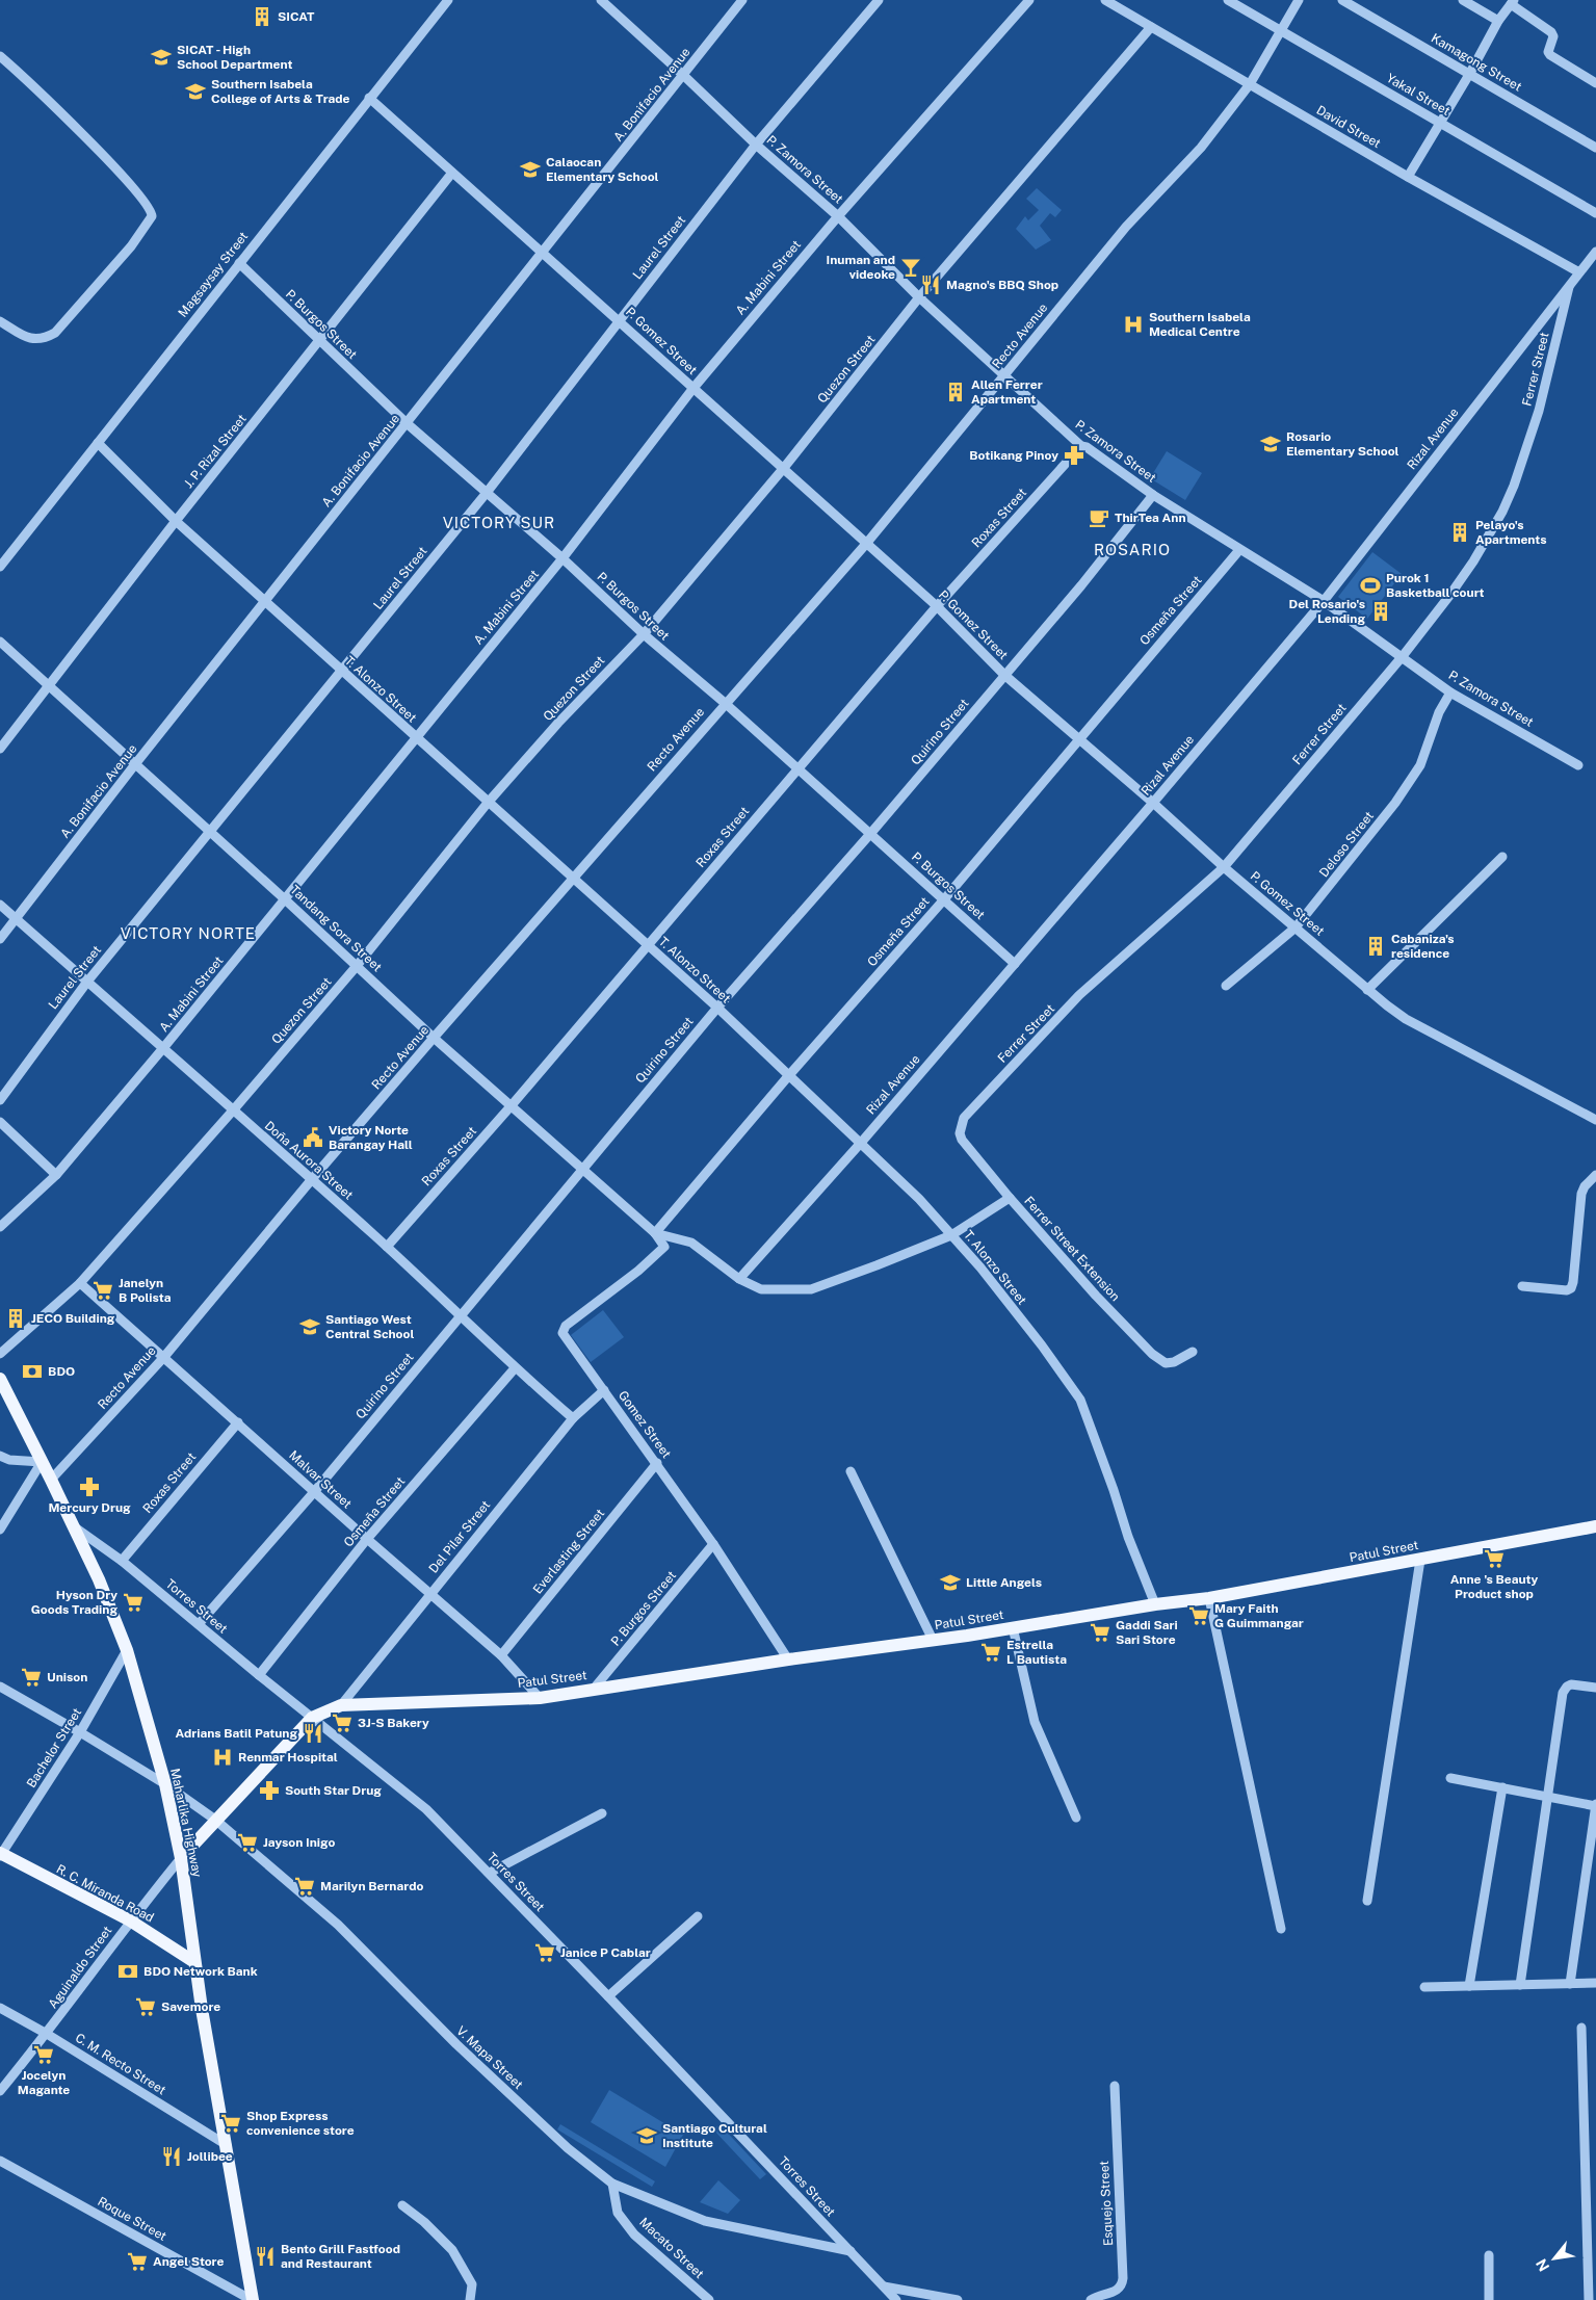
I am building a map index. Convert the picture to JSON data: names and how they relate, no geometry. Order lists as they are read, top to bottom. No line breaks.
{"streets":{"main road":["Patul Street","Maharlika Highway","R. C. Miranda Road"],"street":["Kamagong Street","A. Bonifacio Avenue","Yakal Street","David Street","P. Zamora Street","Laurel Street","Magsaysay Street","A. Mabini Street","P. Burgos Street","Recto Avenue","P. Gomez Street","Quezon Street","Ferrer Street","Rizal Avenue","J. P. Rizal Street","Roxas Street","Osmeña Street","T. Alonzo Street","Quirino Street","Deloso Street","Tandang Sora Street","Doña Aurora Street","Ferrer Street Extension","Gomez Street","Malvar Street","Del Pilar Street","Everlasting Street","Torres Street","Bachelor Street","Aguinaldo Street","V. Mapa Street","C. M. Recto Street","Esquejo Street","Roque Street","Macato Street"]},"crossings":[["A. Bonifacio Avenue","P. Zamora Street"],["A. Bonifacio Avenue","P. Burgos Street"],["A. Bonifacio Avenue","P. Gomez Street"],["A. Bonifacio Avenue","T. Alonzo Street"],["A. Bonifacio Avenue","Tandang Sora Street"],["A. Bonifacio Avenue","Doña Aurora Street"],["Yakal Street","Recto Avenue"],["David Street","Recto Avenue"],["David Street","Quezon Street"],["David Street","Rizal Avenue"],["P. Zamora Street","Laurel Street"],["P. Zamora Street","A. Mabini Street"],["P. Zamora Street","Recto Avenue"],["P. Zamora Street","Quezon Street"],["P. Zamora Street","Ferrer Street"],["P. Zamora Street","Rizal Avenue"],["P. Zamora Street","Roxas Street"],["P. Zamora Street","Osmeña Street"],["P. Zamora Street","Quirino Street"],["P. Zamora Street","Deloso Street"],["Laurel Street","P. Burgos Street"],["Laurel Street","P. Gomez Street"],["Laurel Street","T. Alonzo Street"],["Laurel Street","Tandang Sora Street"],["Laurel Street","Doña Aurora Street"],["Magsaysay Street","P. Burgos Street"],["Magsaysay Street","P. Gomez Street"],["Magsaysay Street","T. Alonzo Street"],["A. Mabini Street","P. Burgos Street"],["A. Mabini Street","P. Gomez Street"],["A. Mabini Street","T. Alonzo Street"],["A. Mabini Street","Tandang Sora Street"],["A. Mabini Street","Doña Aurora Street"],["P. Burgos Street","Recto Avenue"],["P. Burgos Street","Quezon Street"],["P. Burgos Street","Rizal Avenue"],["P. Burgos Street","J. P. Rizal Street"],["P. Burgos Street","Roxas Street"],["P. Burgos Street","Osmeña Street"],["P. Burgos Street","Quirino Street"],["P. Burgos Street","Gomez Street"],["P. Burgos Street","Patul Street"],["Recto Avenue","P. Gomez Street"],["Recto Avenue","T. Alonzo Street"],["Recto Avenue","Tandang Sora Street"],["Recto Avenue","Doña Aurora Street"],["Recto Avenue","Malvar Street"],["Recto Avenue","Maharlika Highway"],["P. Gomez Street","Quezon Street"],["P. Gomez Street","Ferrer Street"],["P. Gomez Street","Rizal Avenue"],["P. Gomez Street","J. P. Rizal Street"],["P. Gomez Street","Roxas Street"],["P. Gomez Street","Osmeña Street"],["P. Gomez Street","Quirino Street"],["P. Gomez Street","Deloso Street"],["Quezon Street","T. Alonzo Street"],["Quezon Street","Tandang Sora Street"],["Quezon Street","Doña Aurora Street"],["Quezon Street","Malvar Street"],["Ferrer Street","Rizal Avenue"],["Ferrer Street","Ferrer Street Extension"],["Rizal Avenue","T. Alonzo Street"],["J. P. Rizal Street","T. Alonzo Street"],["J. P. Rizal Street","Tandang Sora Street"],["Roxas Street","T. Alonzo Street"],["Roxas Street","Tandang Sora Street"],["Roxas Street","Doña Aurora Street"],["Roxas Street","Malvar Street"],["Roxas Street","Torres Street"],["Osmeña Street","T. Alonzo Street"],["Osmeña Street","Tandang Sora Street"],["Osmeña Street","Doña Aurora Street"],["Osmeña Street","Gomez Street"],["Osmeña Street","Malvar Street"],["Osmeña Street","Torres Street"],["T. Alonzo Street","Quirino Street"],["T. Alonzo Street","Patul Street"],["Quirino Street","Tandang Sora Street"],["Quirino Street","Doña Aurora Street"],["Quirino Street","Malvar Street"],["Quirino Street","Torres Street"],["Tandang Sora Street","Gomez Street"],["Doña Aurora Street","Del Pilar Street"],["Gomez Street","Del Pilar Street"],["Gomez Street","Everlasting Street"],["Gomez Street","Patul Street"],["Malvar Street","Del Pilar Street"],["Malvar Street","Everlasting Street"],["Malvar Street","Patul Street"],["Del Pilar Street","Patul Street"],["Torres Street","Maharlika Highway"],["Torres Street","V. Mapa Street"],["Bachelor Street","Maharlika Highway"],["Bachelor Street","R. C. Miranda Road"],["Bachelor Street","V. Mapa Street"],["Maharlika Highway","R. C. Miranda Road"],["Maharlika Highway","Aguinaldo Street"],["Maharlika Highway","V. Mapa Street"],["Maharlika Highway","C. M. Recto Street"],["Maharlika Highway","Roque Street"],["R. C. Miranda Road","Aguinaldo Street"],["Aguinaldo Street","C. M. Recto Street"],["V. Mapa Street","Macato Street"]],"districts":["VICTORY SUR","ROSARIO","VICTORY NORTE"],"places":{"building":["SICAT","Allen Ferrer Apartment","Pelayo's Apartments","Del Rosario's Lending","Cabaniza's residence","JECO Building"],"school or university":["SICAT - High School Department","Southern Isabela College of Arts & Trade","Calaocan Elementary School","Rosario Elementary School","Santiago West Central School","Little Angels","Santiago Cultural Institute"],"bar":["Inuman and videoke"],"restaurant":["Magno's BBQ Shop","Adrians Batil Patung","Jollibee","Bento Grill Fastfood and Restaurant"],"hospital":["Southern Isabela Medical Centre","Renmar Hospital"],"pharmacy":["Botikang Pinoy","Mercury Drug","South Star Drug"],"cafe":["ThirTea Ann"],"sports":["Purok 1 Basketball court"],"public building":["Victory Norte Barangay Hall"],"supermarket":["Janelyn B Polista","Anne 's Beauty Product shop","Hyson Dry Goods Trading","Mary Faith G Guimmangar","Gaddi Sari Sari Store","Estrella L Bautista","Unison","3J-S Bakery","Jayson Inigo","Marilyn Bernardo","Janice P Cablar","Savemore","Jocelyn Magante","Shop Express convenience store","Angel Store"],"bank":["BDO","BDO Network Bank"]},"north":"bottom left"}
